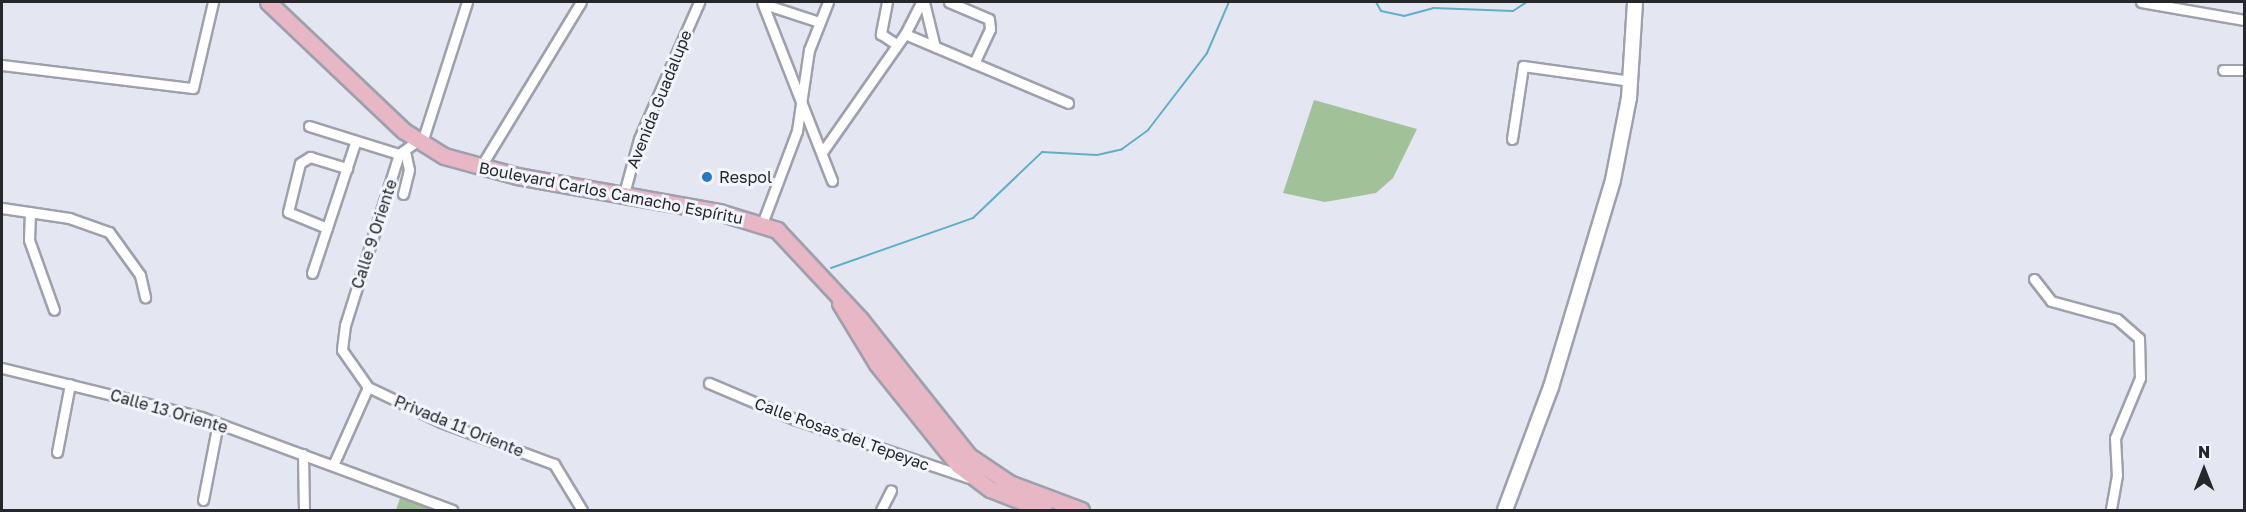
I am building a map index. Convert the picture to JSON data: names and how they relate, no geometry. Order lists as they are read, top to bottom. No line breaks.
{"streets":{"main road":["Boulevard Carlos Camacho Espíritu"],"street":["Avenida Guadalupe","Calle 9 Oriente","Calle 13 Oriente","Privada 11 Oriente","Calle Rosas del Tepeyac"]},"crossings":[["Avenida Guadalupe","Boulevard Carlos Camacho Espíritu"],["Boulevard Carlos Camacho Espíritu","Calle Rosas del Tepeyac"],["Calle 9 Oriente","Privada 11 Oriente"]],"places":["Respol"],"north":"top"}
